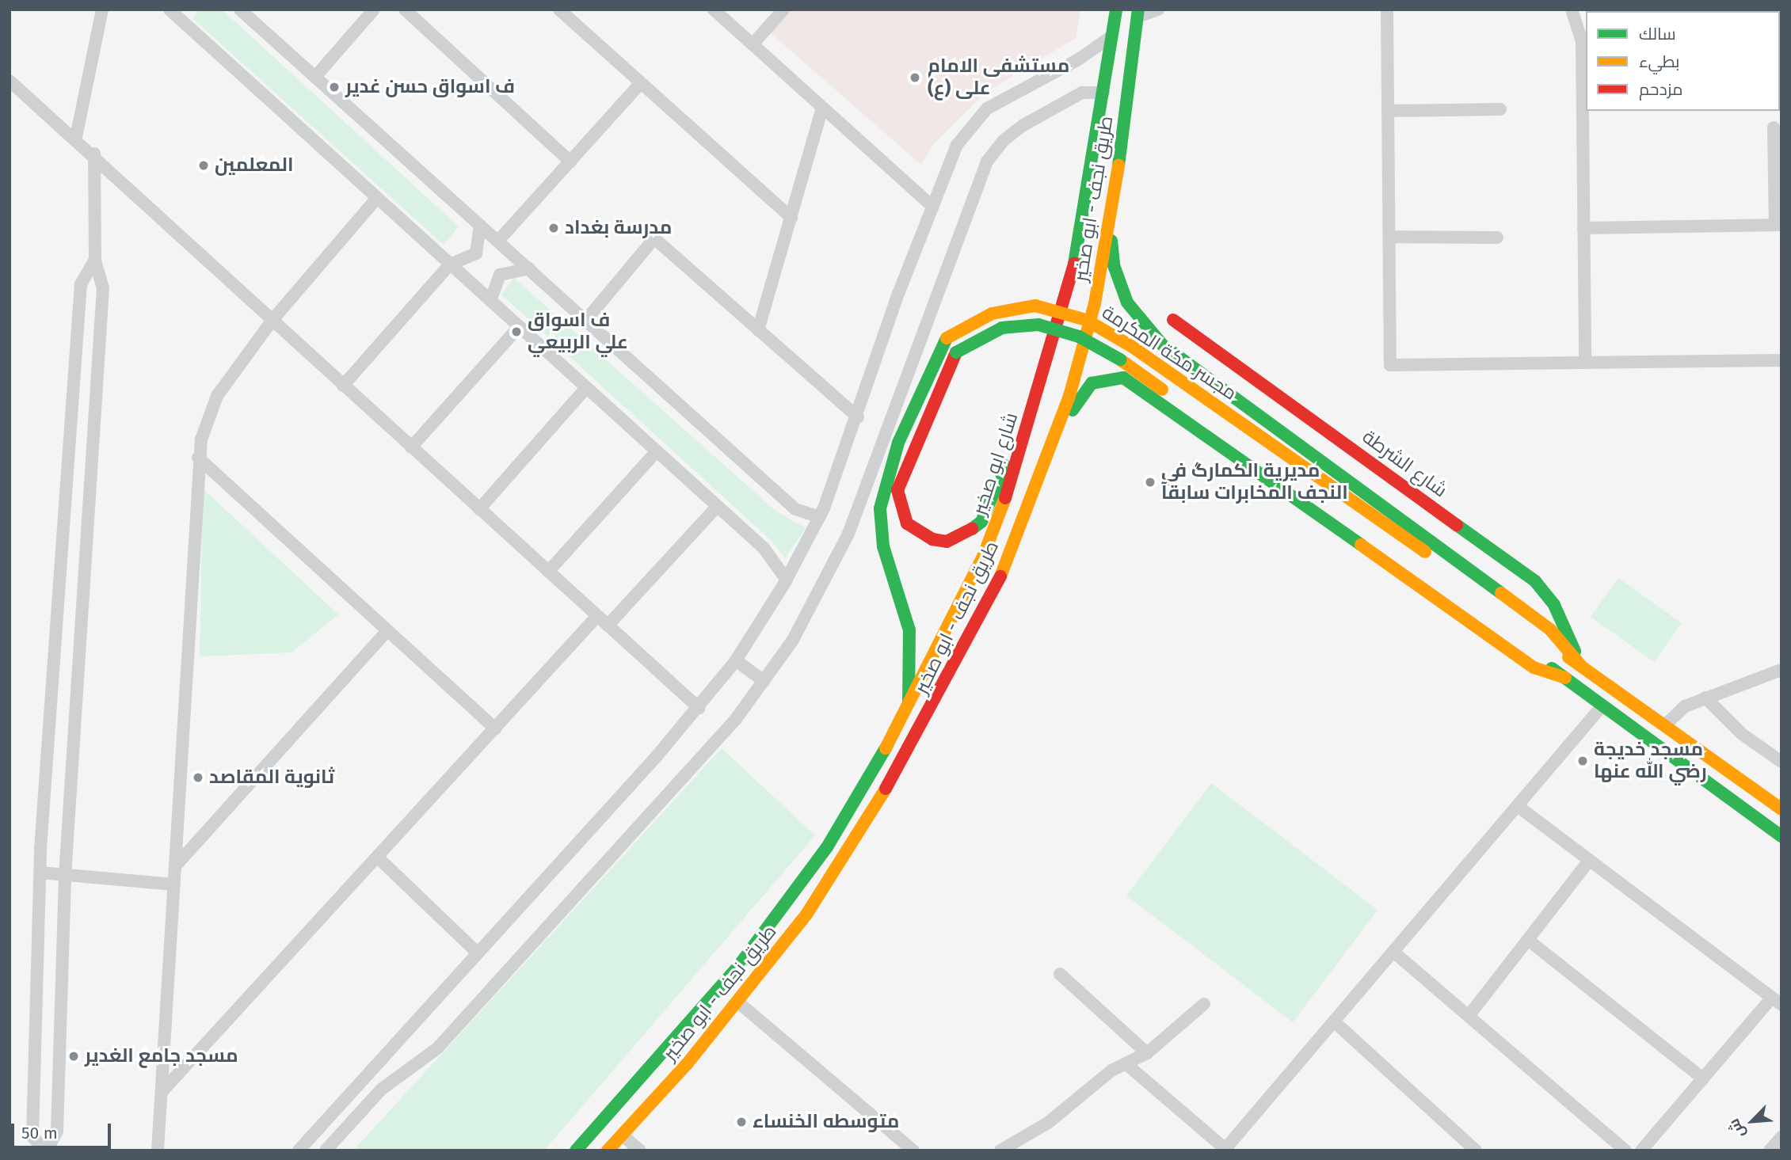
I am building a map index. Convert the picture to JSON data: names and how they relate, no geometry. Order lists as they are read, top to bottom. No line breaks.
{"streets":{"main road":["طريق نجف - ابو صخير","مجسر مكة المكرمة","شارع ابو صخير","شارع الشرطة"]},"crossings":[["طريق نجف - ابو صخير","مجسر مكة المكرمة"],["طريق نجف - ابو صخير","شارع ابو صخير"],["مجسر مكة المكرمة","شارع ابو صخير"],["مجسر مكة المكرمة","شارع الشرطة"]],"places":["مستشفی الامام علی (ع)","ف اسواق حسن غدير","المعلمين","مدرسة بغداد","ف اسواق علي الربيعي","مديرية الكمارگ في النجف المخابرات سابقآ","مسجد خديجة رضي الله عنها","ثانوية المقاصد","مسجد جامع الغدير","متوسطه الخنساء"],"legend":["سالك","بطيء","مزدحم"],"scale_bar":"50 m","north":"bottom left"}
